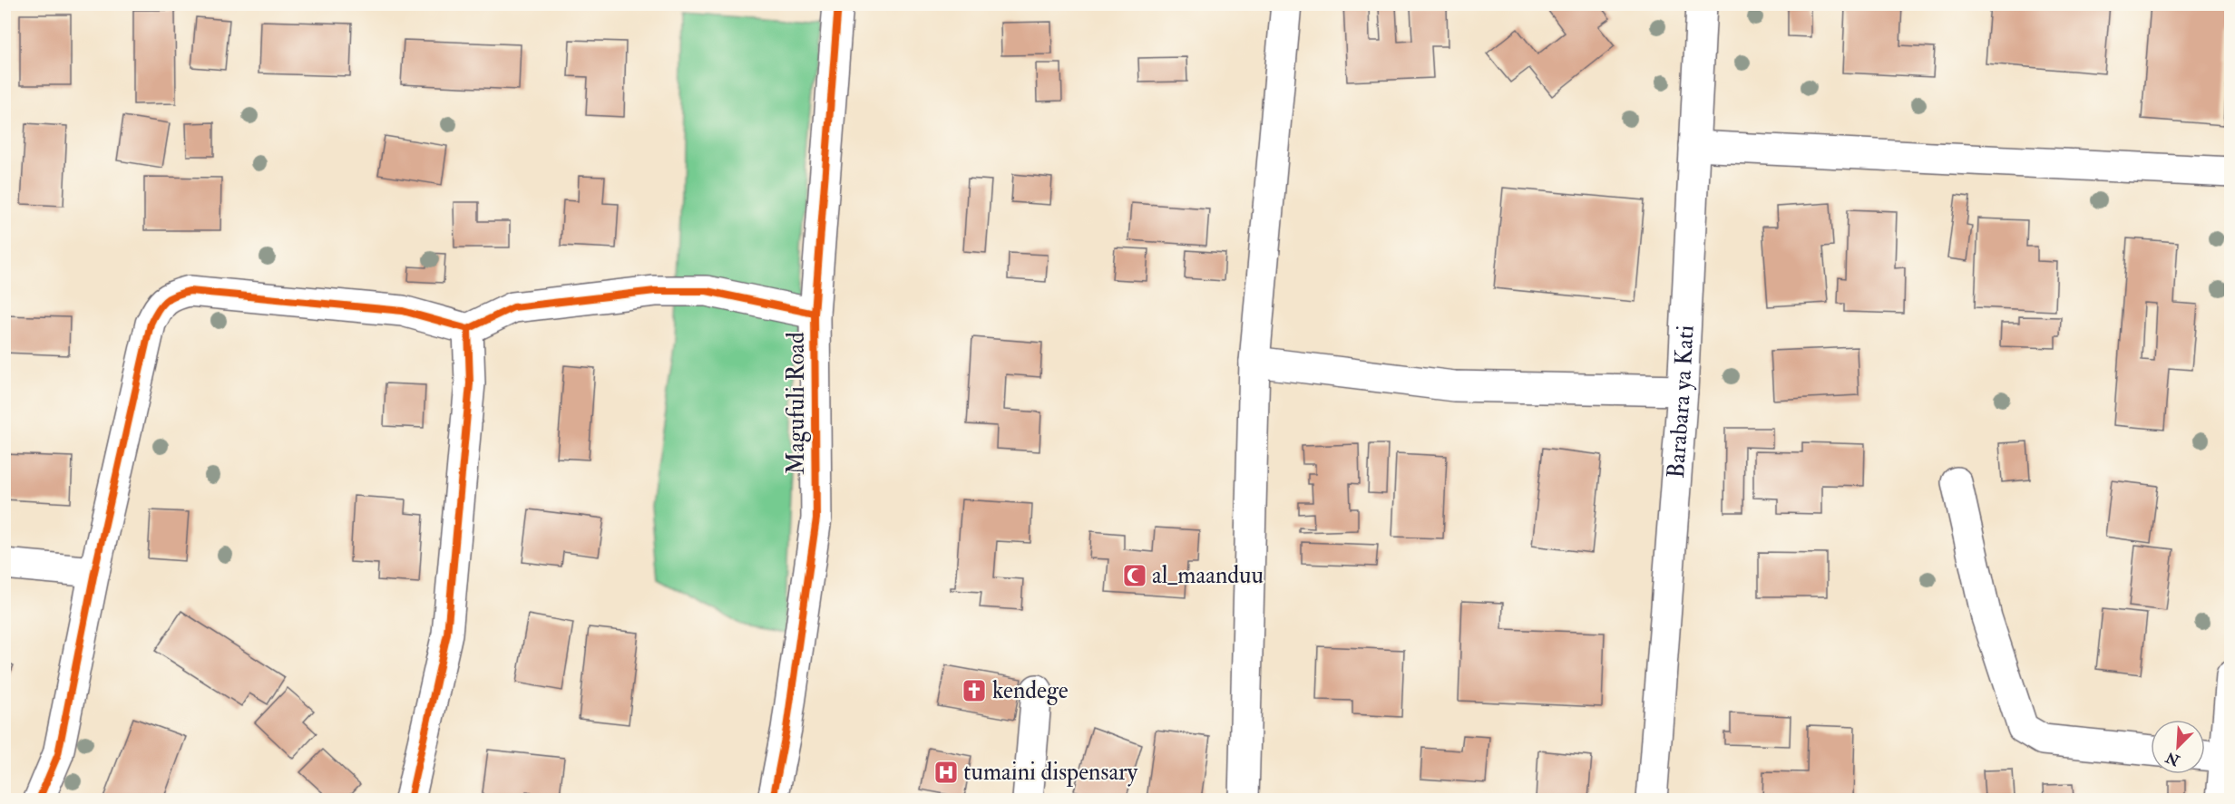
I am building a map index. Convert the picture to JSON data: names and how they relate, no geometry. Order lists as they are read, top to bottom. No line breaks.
{"streets":{"street":["Barabara ya Kati","Magufuli Road"]},"places":{"mosque":["al_maanduu"],"church":["kendege"],"hospital":["tumaini dispensary"]},"north":"bottom left"}
